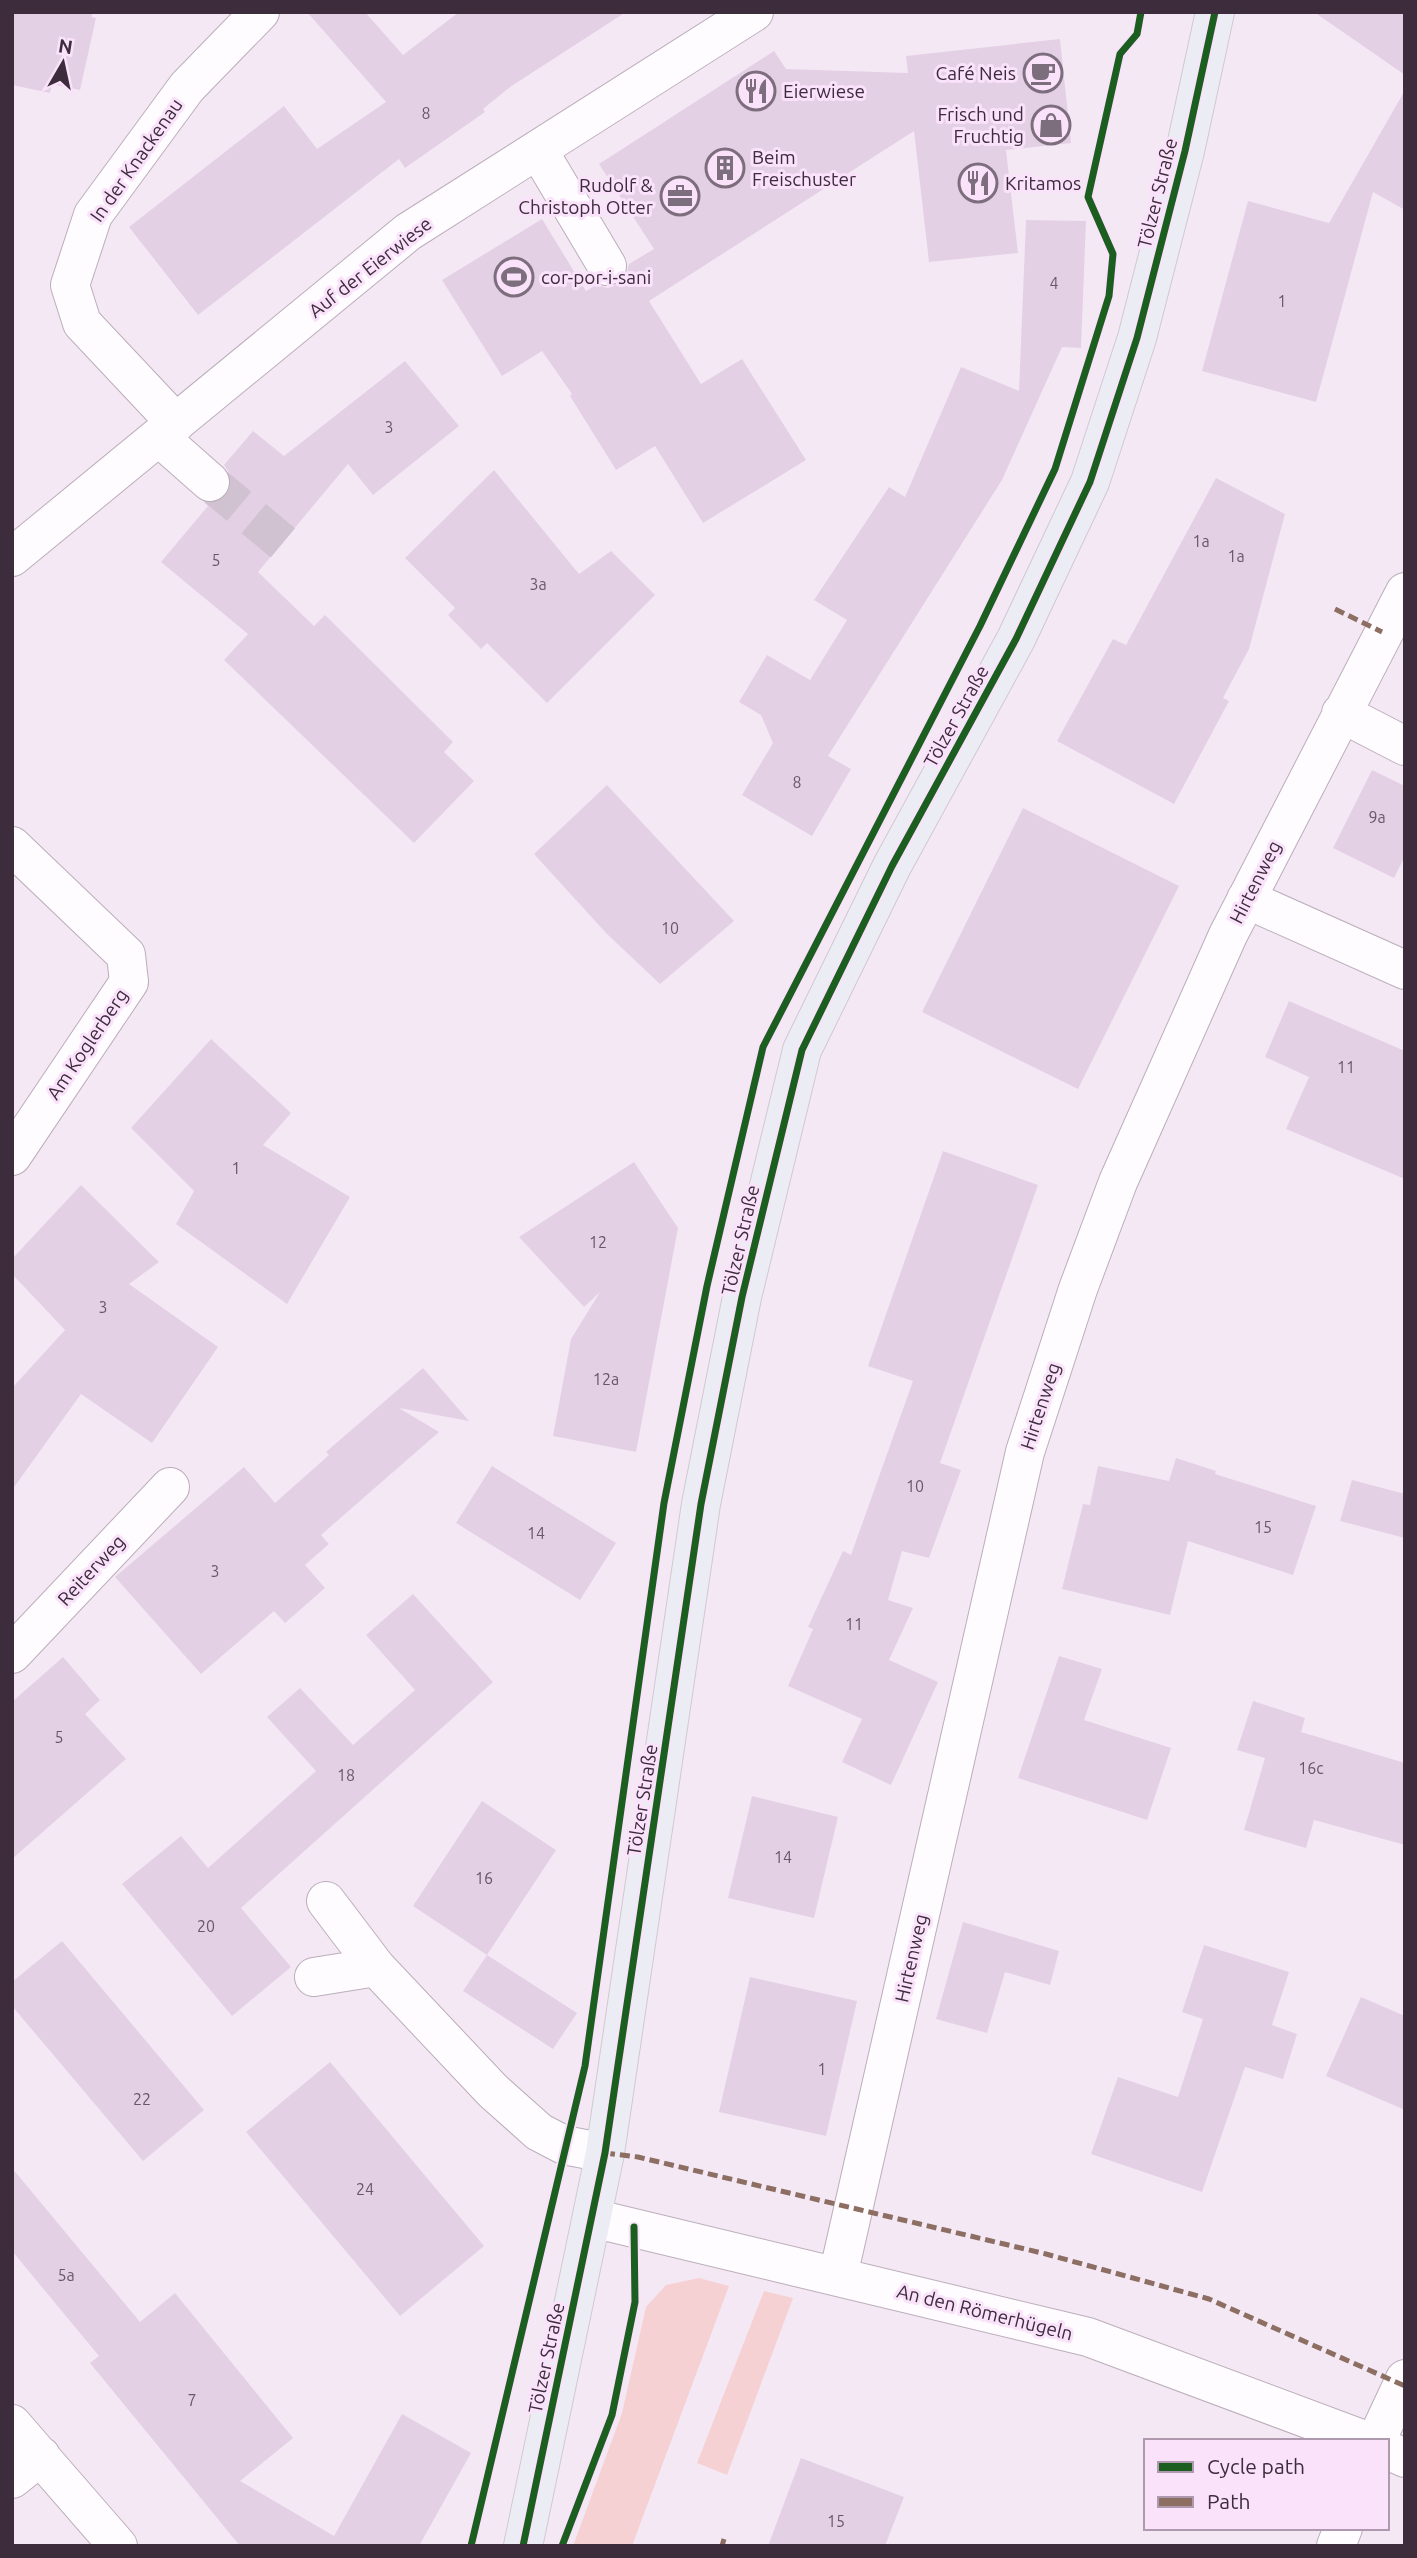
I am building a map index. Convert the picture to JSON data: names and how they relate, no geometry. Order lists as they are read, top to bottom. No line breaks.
{"streets":{"main road":["Tölzer Straße"],"street":["In der Knackenau","Auf der Eierwiese","Hirtenweg","Am Koglerberg","Reiterweg","An den Römerhügeln"]},"crossings":[["In der Knackenau","Auf der Eierwiese"],["Tölzer Straße","An den Römerhügeln"],["Hirtenweg","An den Römerhügeln"]],"places":{"cafe":["Café Neis"],"restaurant":["Eierwiese","Kritamos"],"shop":["Frisch und Fruchtig"],"building":["Beim Freischuster"],"office":["Rudolf & Christoph Otter"],"sports":["cor-por-i-sani"]},"house_numbers":["8","4","1","3","1a","1a","5","3a","8","9a","10","11","1","12","3","12a","10","15","14","3","11","5","16c","18","14","16","20","1","22","24","5a","7","15"],"legend":["Cycle path","Path"],"north":"top"}
